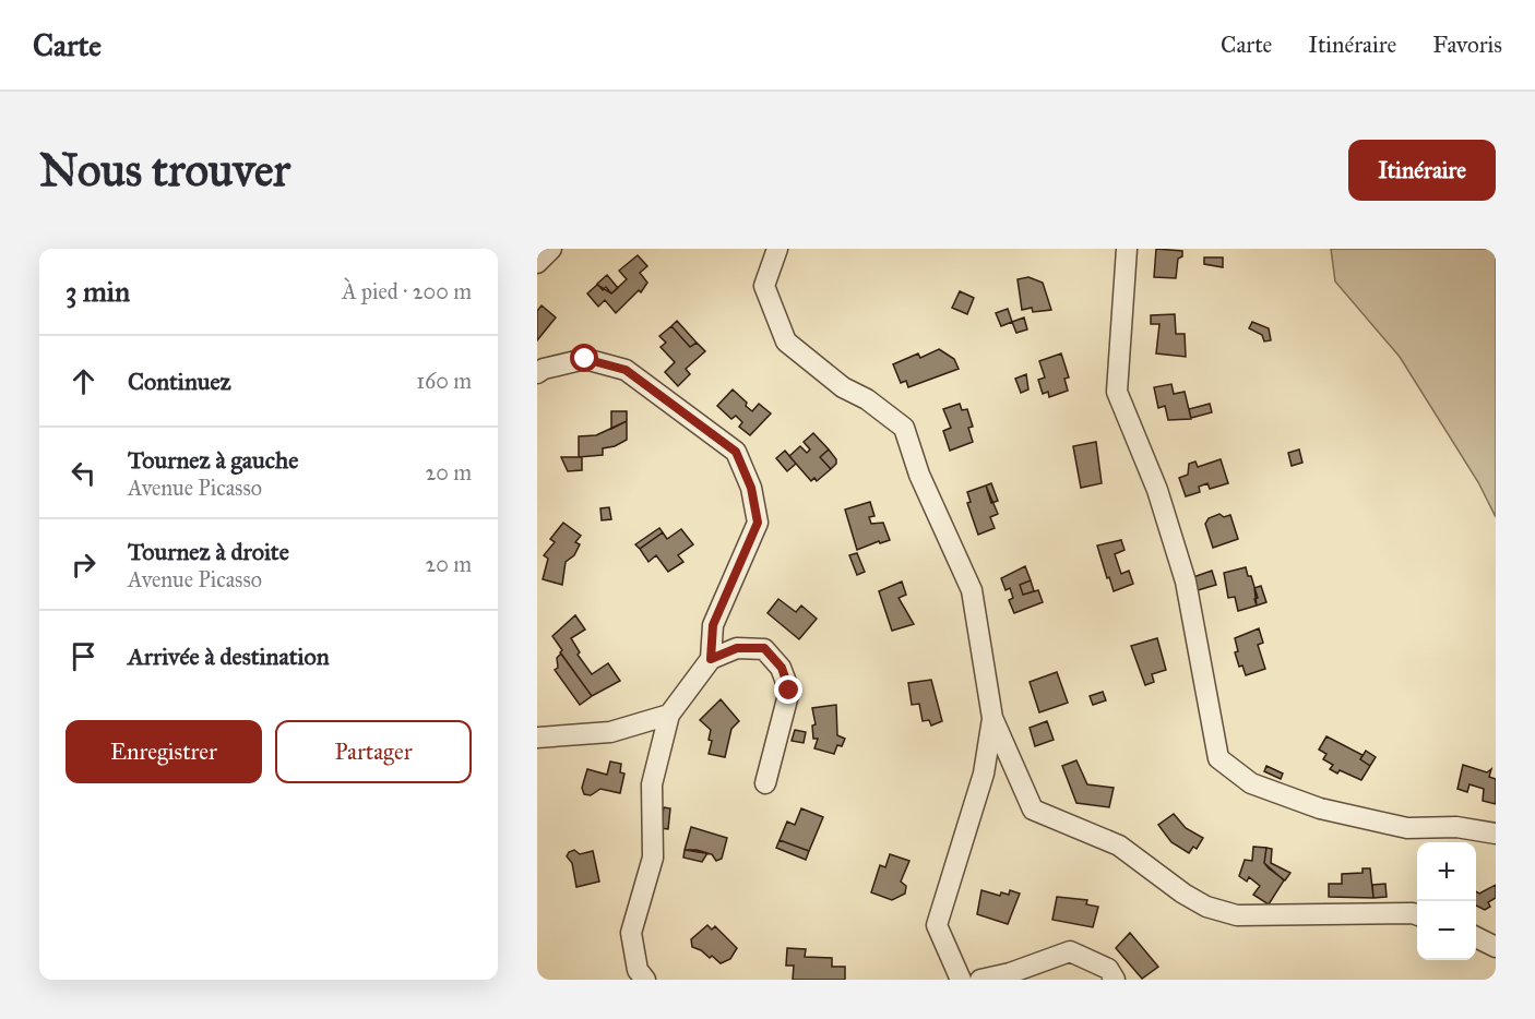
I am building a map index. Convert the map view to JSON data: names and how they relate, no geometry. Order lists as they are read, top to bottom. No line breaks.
{"page":{"header":"Carte","nav":["Carte","Itinéraire","Favoris"],"buttons":["Itinéraire",["Enregistrer","Partager"]],"title":"Nous trouver","heading":["3 min","À pied · 200 m"],"list":[["Continuez","160 m"],["Tournez à gauche","Avenue Picasso","20 m"],["Tournez à droite","Avenue Picasso","20 m"],"Arrivée à destination"],"map_buttons":["+","−"]}}
